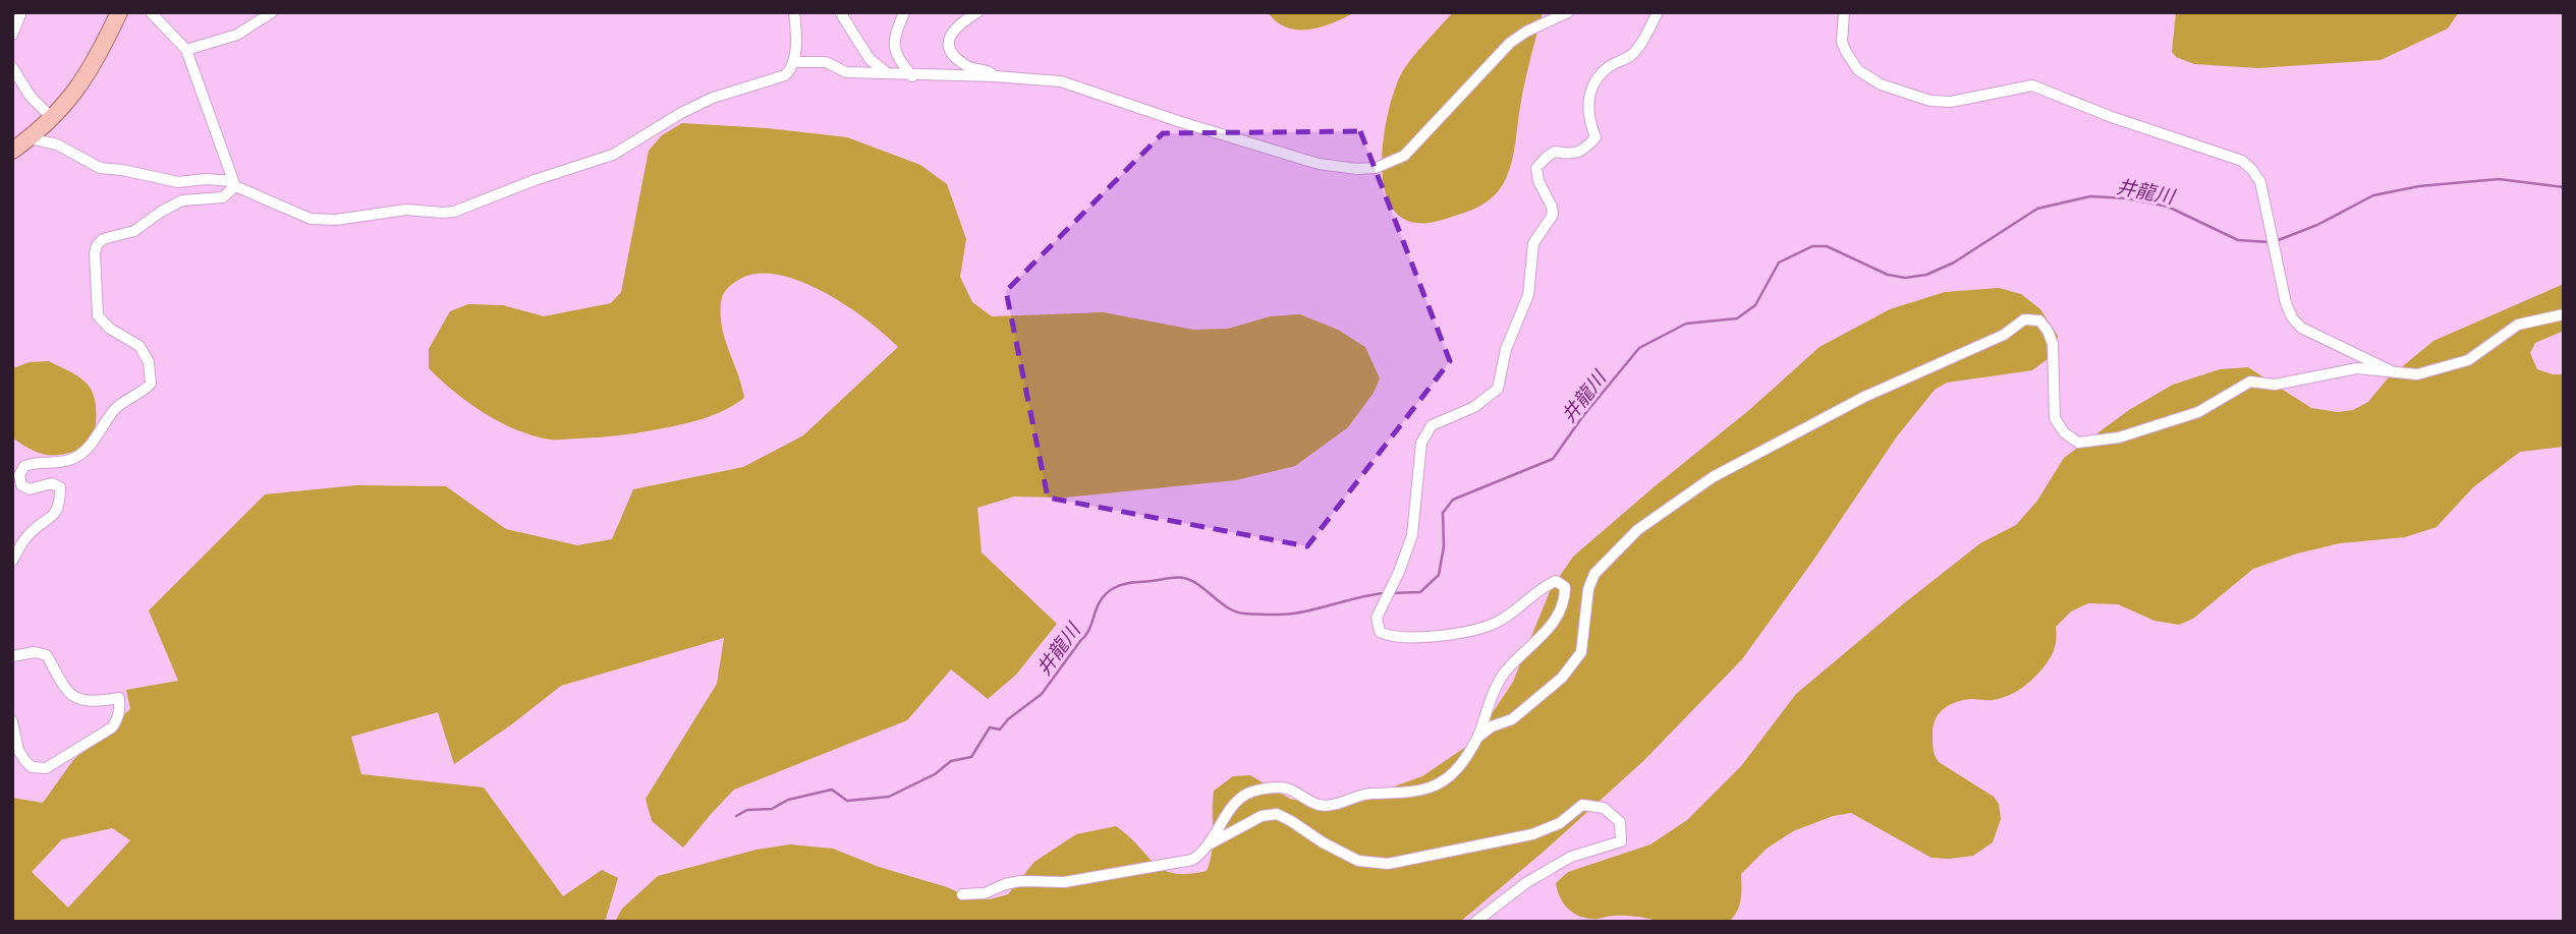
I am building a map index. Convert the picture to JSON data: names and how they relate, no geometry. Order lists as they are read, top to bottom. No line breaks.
{"water":["井龍川"]}
